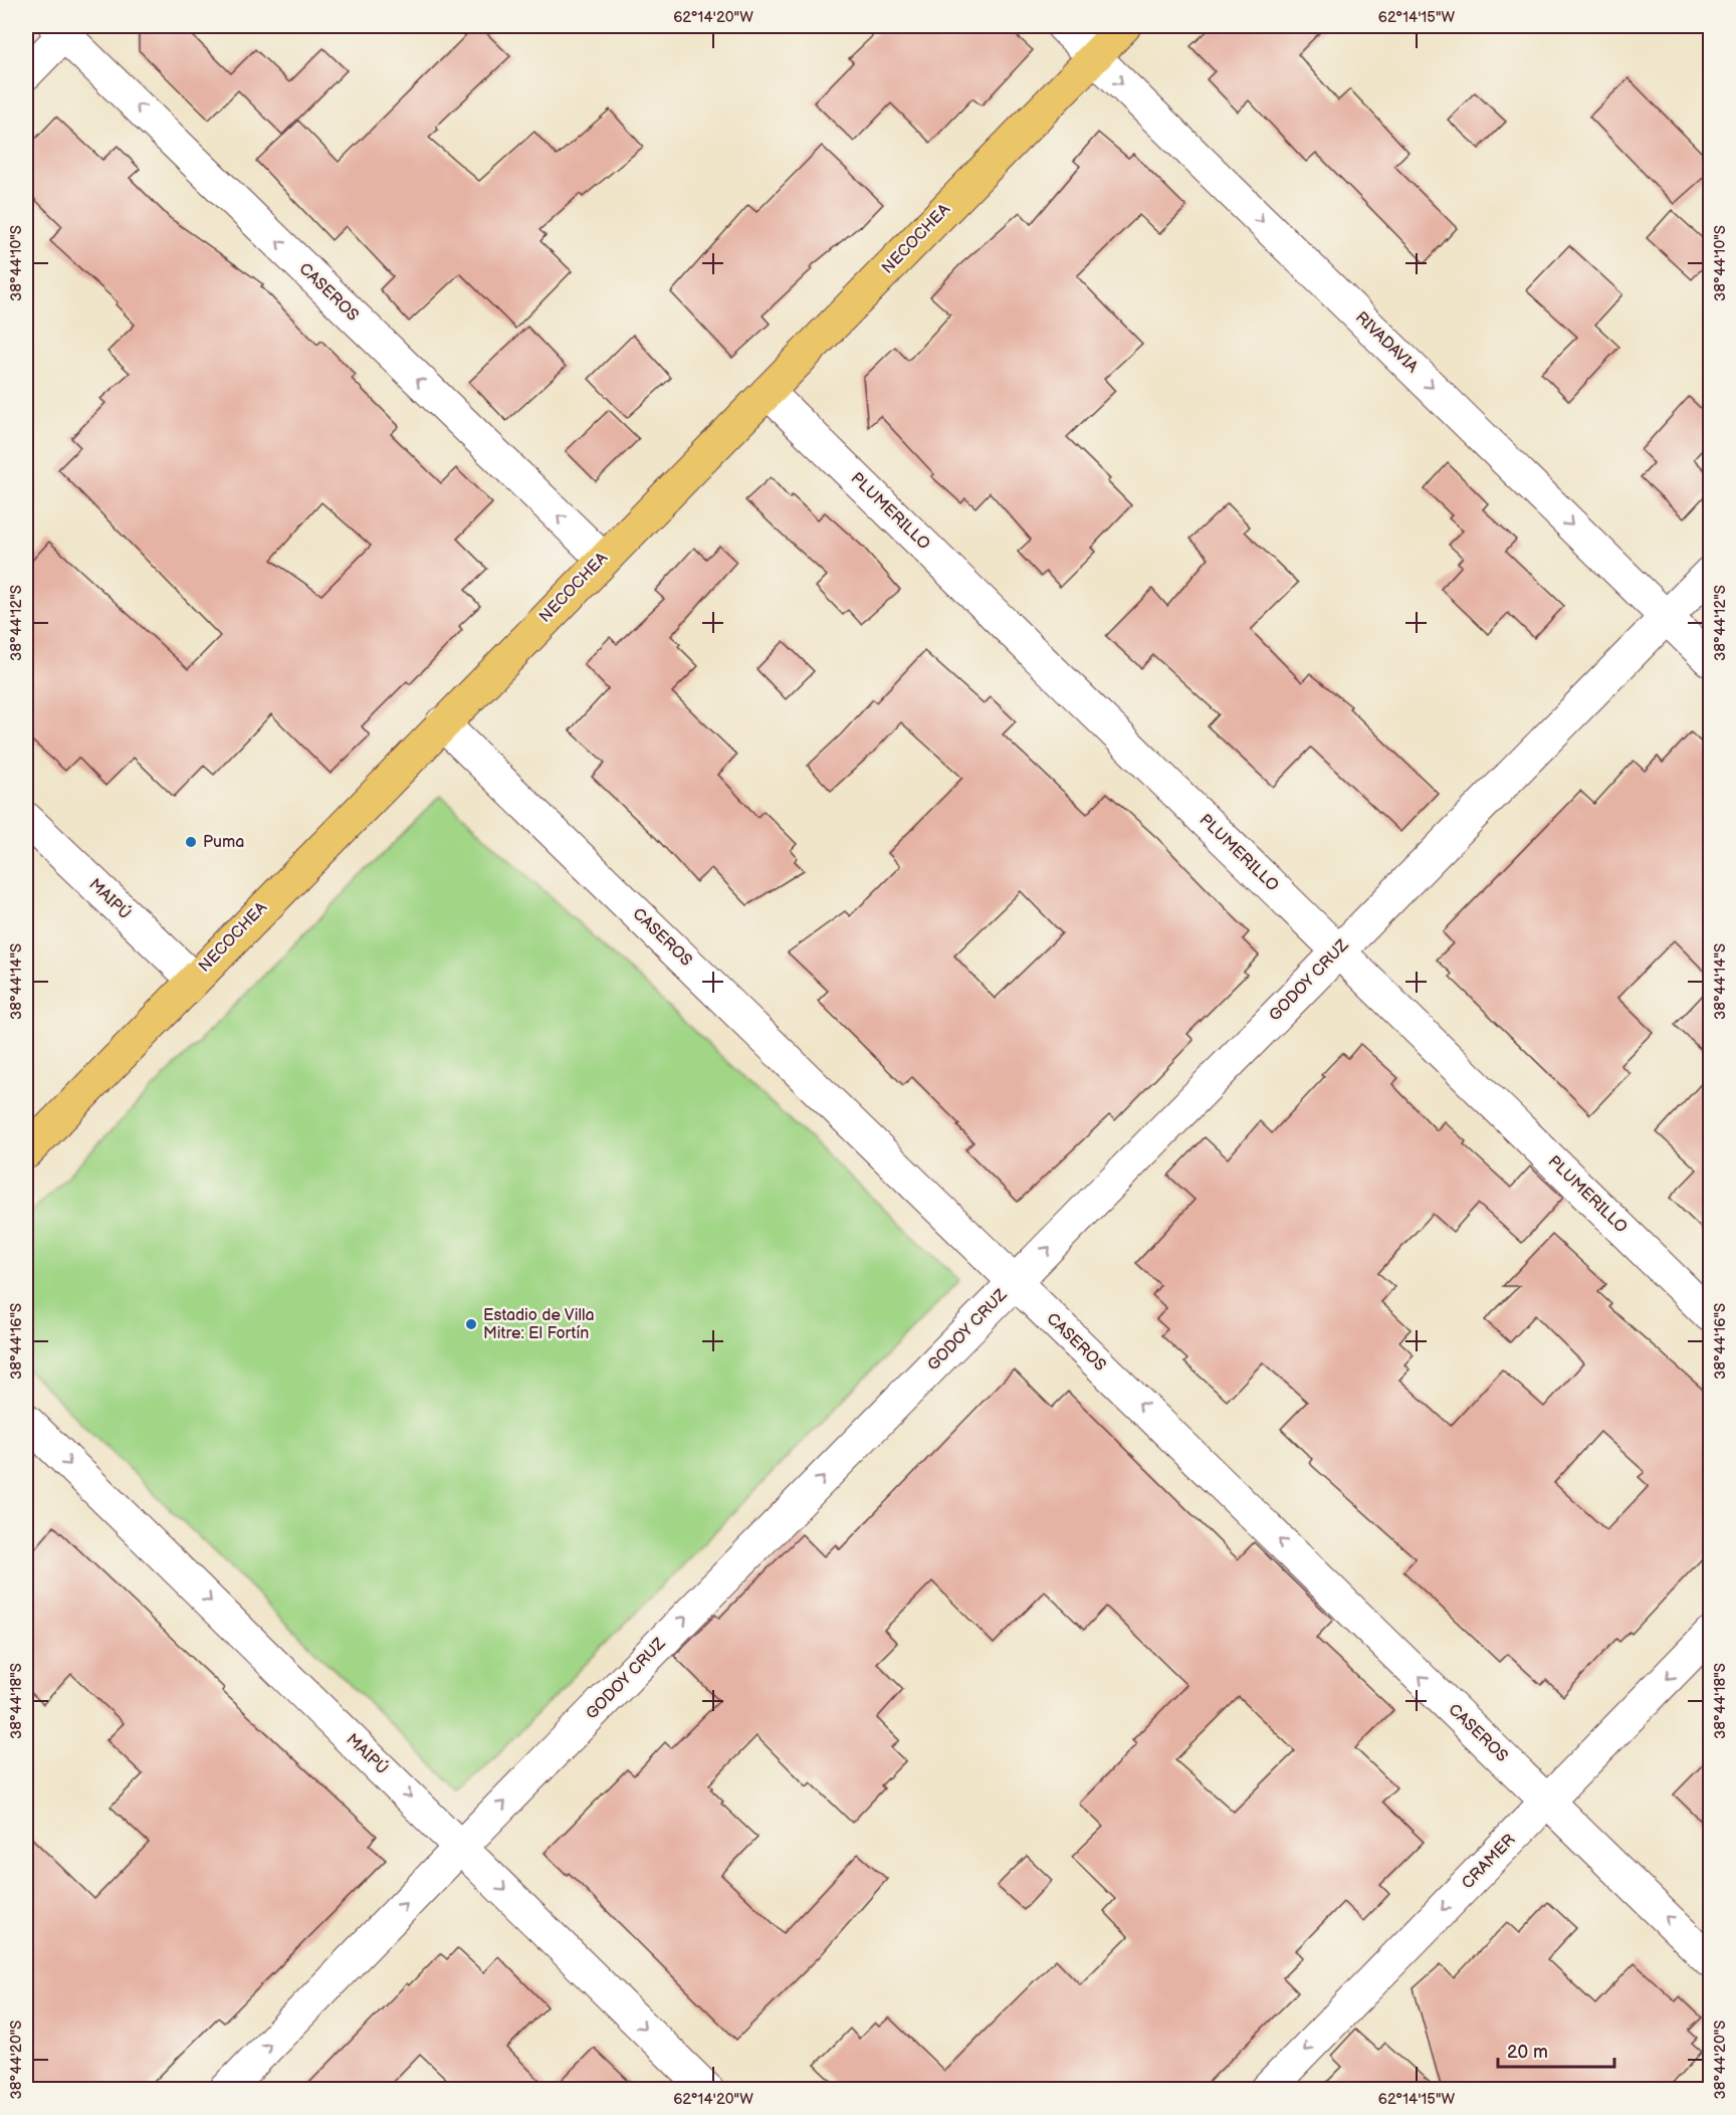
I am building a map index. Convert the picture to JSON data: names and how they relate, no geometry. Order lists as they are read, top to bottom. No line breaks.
{"streets":{"main road":["NECOCHEA"],"street":["CASEROS","RIVADAVIA","PLUMERILLO","MAIPÚ","GODOY CRUZ","CRAMER"]},"crossings":[["NECOCHEA","CASEROS"],["NECOCHEA","RIVADAVIA"],["NECOCHEA","PLUMERILLO"],["NECOCHEA","MAIPÚ"],["CASEROS","GODOY CRUZ"],["CASEROS","CRAMER"],["RIVADAVIA","GODOY CRUZ"],["PLUMERILLO","GODOY CRUZ"],["MAIPÚ","GODOY CRUZ"]],"one_way":["CASEROS","RIVADAVIA","MAIPÚ","GODOY CRUZ","CRAMER"],"places":["Puma","Estadio de Villa Mitre: El Fortín"],"scale_bar":"20 m","coordinates":["62°14'20\"W","62°14'15\"W","38°44'10\"S","38°44'12\"S","38°44'14\"S","38°44'16\"S","38°44'18\"S","38°44'20\"S"]}
